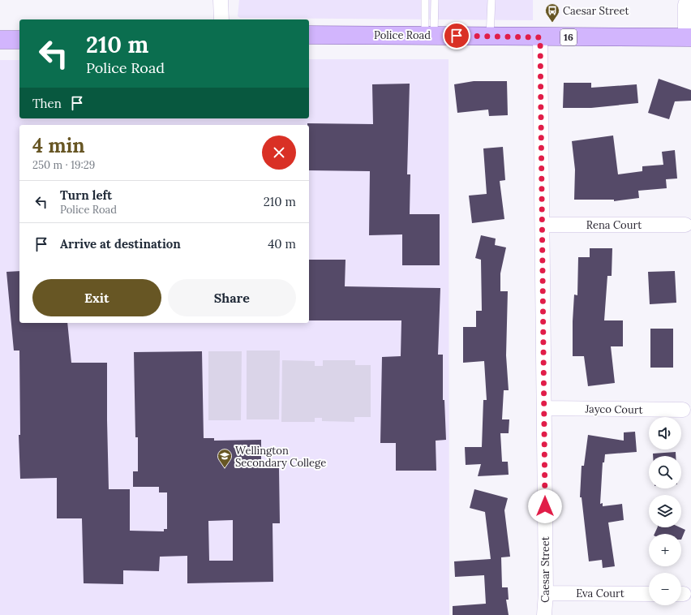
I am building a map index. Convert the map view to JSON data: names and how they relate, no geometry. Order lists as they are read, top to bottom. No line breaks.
{"streets":{"main road":["Police Road","16"],"street":["Rena Court","Jayco Court","Caesar Street","Eva Court"]},"crossings":[["Police Road","Caesar Street"],["Rena Court","Caesar Street"],["Jayco Court","Caesar Street"],["Caesar Street","Eva Court"]],"places":{"bus stop":["Caesar Street"],"school or university":["Wellington Secondary College"]},"page":{"turn":["210 m","Police Road"],"then":"Then","heading":["4 min","250 m · 19:29"],"list":[{"name":"Turn left","note":"Police Road","value":"210 m"},{"name":"Arrive at destination","value":"40 m"}],"buttons":["Exit","Share"],"map_buttons":["+","−"]}}
